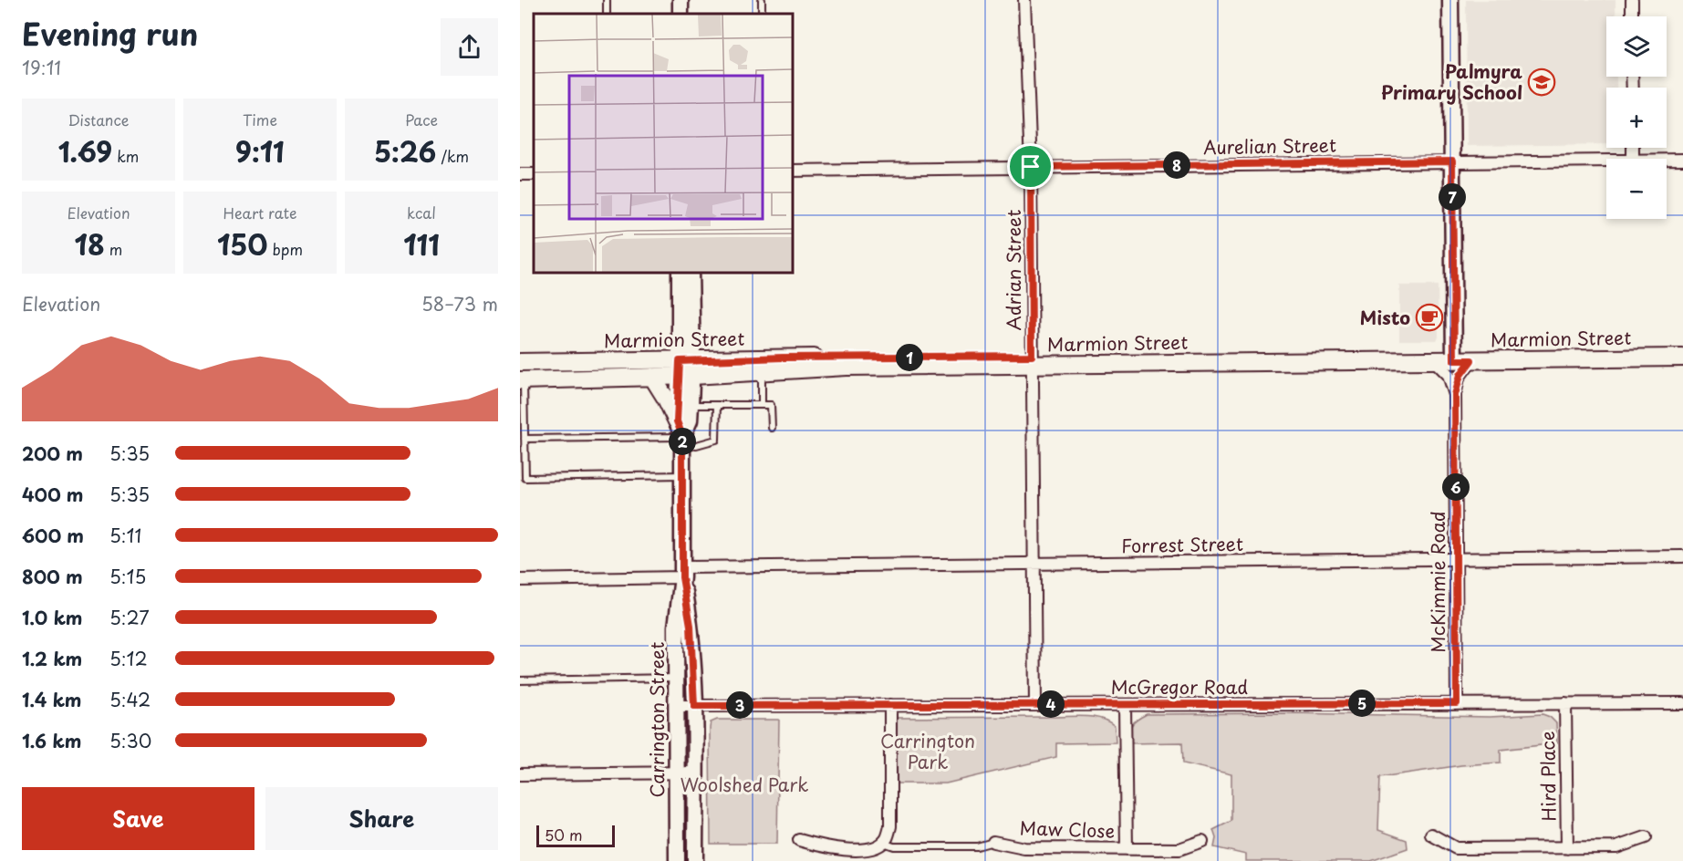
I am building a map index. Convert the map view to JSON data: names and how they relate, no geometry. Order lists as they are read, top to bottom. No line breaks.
{"streets":{"main road":["Marmion Street","Carrington Street"],"street":["Aurelian Street","Adrian Street","Forrest Street","McKimmie Road","McGregor Road","Hird Place","Maw Close"]},"crossings":[["Aurelian Street","Adrian Street"],["Adrian Street","Marmion Street"],["Adrian Street","Forrest Street"],["Adrian Street","McGregor Road"],["Marmion Street","McKimmie Road"],["Marmion Street","Carrington Street"],["Forrest Street","McKimmie Road"],["Forrest Street","Carrington Street"],["McKimmie Road","McGregor Road"],["McGregor Road","Carrington Street"],["McGregor Road","Hird Place"],["McGregor Road","Maw Close"]],"parks":["Carrington Park","Woolshed Park"],"places":{"school or university":["Palmyra Primary School"],"cafe":["Misto"]},"scale_bar":"50 m","page":{"heading":["Evening run","19:11"],"map_buttons":["+","−"],"stats":[["Distance","1.69 km"],["Time","9:11"],["Pace","5:26 /km"],["Elevation","18 m"],["Heart rate","150 bpm"],["kcal","111"]],"pins":["8","7","1","2","6","5","4","3"],"chart":["Elevation","58–73 m"],"list":[{"name":"200 m","note":"5:35"},{"name":"400 m","note":"5:35"},{"name":"600 m","note":"5:11"},{"name":"800 m","note":"5:15"},{"name":"1.0 km","note":"5:27"},{"name":"1.2 km","note":"5:12"},{"name":"1.4 km","note":"5:42"},{"name":"1.6 km","note":"5:30"}],"buttons":["Save","Share"],"scale":"50 m"}}
